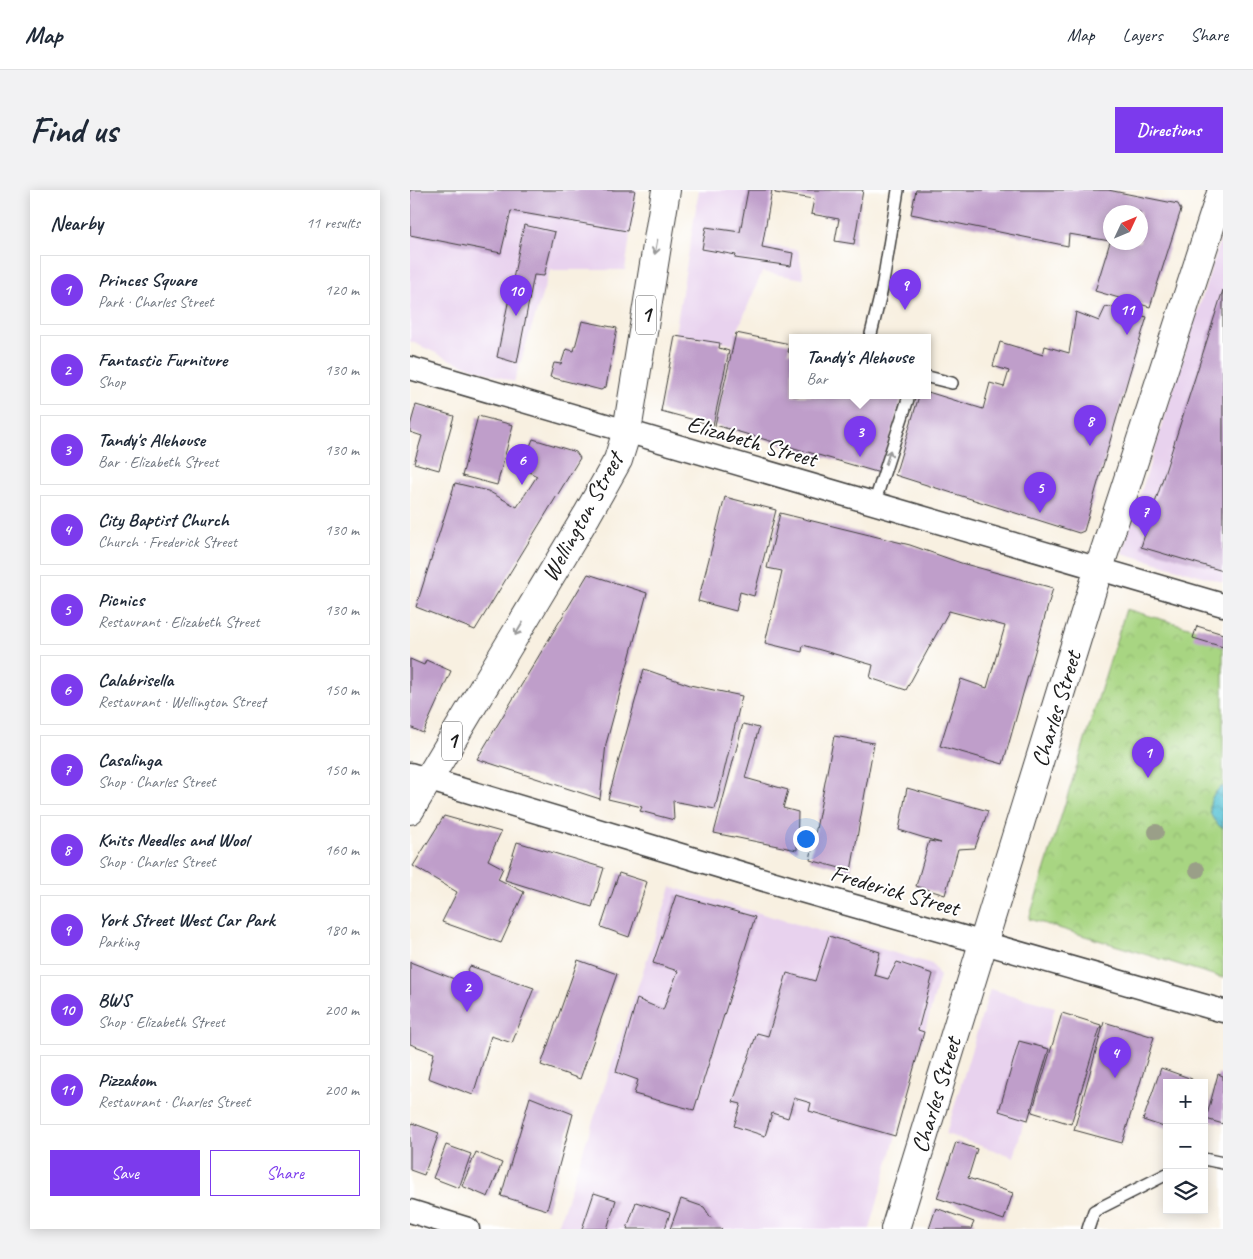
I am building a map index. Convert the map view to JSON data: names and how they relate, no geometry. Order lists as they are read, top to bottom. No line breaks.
{"streets":{"main road":["1","Wellington Street","Charles Street"],"street":["Elizabeth Street","Frederick Street"]},"crossings":[["Elizabeth Street","Wellington Street"],["Elizabeth Street","Charles Street"],["Wellington Street","Frederick Street"],["Charles Street","Frederick Street"]],"one_way":["Wellington Street"],"north":"top right","page":{"header":"Map","nav":["Map","Layers","Share"],"buttons":["Directions",["Save","Share"]],"title":"Find us","heading":["Nearby","11 results"],"list":[{"mark":"1","name":"Princes Square","note":"Park · Charles Street","value":"120 m"},{"mark":"2","name":"Fantastic Furniture","note":"Shop","value":"130 m"},{"mark":"3","name":"Tandy's Alehouse","note":"Bar · Elizabeth Street","value":"130 m"},{"mark":"4","name":"City Baptist Church","note":"Church · Frederick Street","value":"130 m"},{"mark":"5","name":"Picnics","note":"Restaurant · Elizabeth Street","value":"130 m"},{"mark":"6","name":"Calabrisella","note":"Restaurant · Wellington Street","value":"150 m"},{"mark":"7","name":"Casalinga","note":"Shop · Charles Street","value":"150 m"},{"mark":"8","name":"Knits Needles and Wool","note":"Shop · Charles Street","value":"160 m"},{"mark":"9","name":"York Street West Car Park","note":"Parking","value":"180 m"},{"mark":"10","name":"BWS","note":"Shop · Elizabeth Street","value":"200 m"},{"mark":"11","name":"Pizzakom","note":"Restaurant · Charles Street","value":"200 m"}],"pins":["9","10","11","8","3","6","5","7","1","2","4"],"popup":["Tandy's Alehouse","Bar"],"map_buttons":["+","−"]}}
